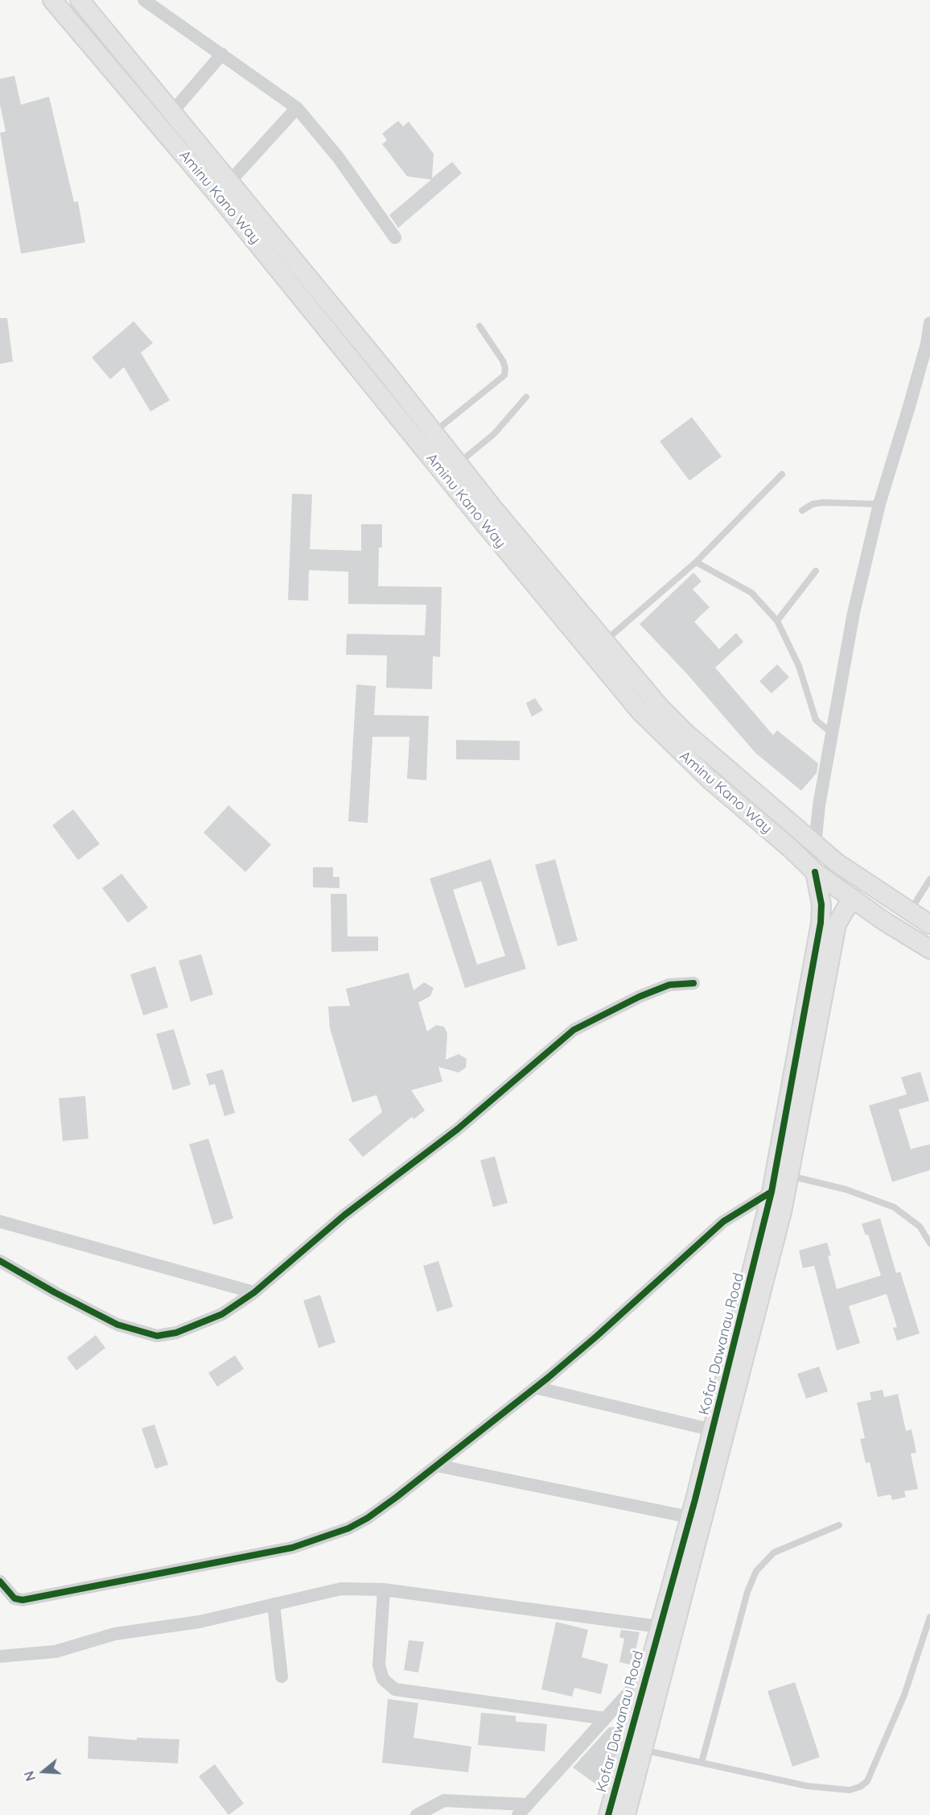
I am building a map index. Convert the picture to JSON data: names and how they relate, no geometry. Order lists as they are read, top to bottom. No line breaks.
{"streets":{"main road":["Aminu Kano Way","Kofar Dawanau Road"]},"crossings":[["Aminu Kano Way","Kofar Dawanau Road"]],"north":"left"}
